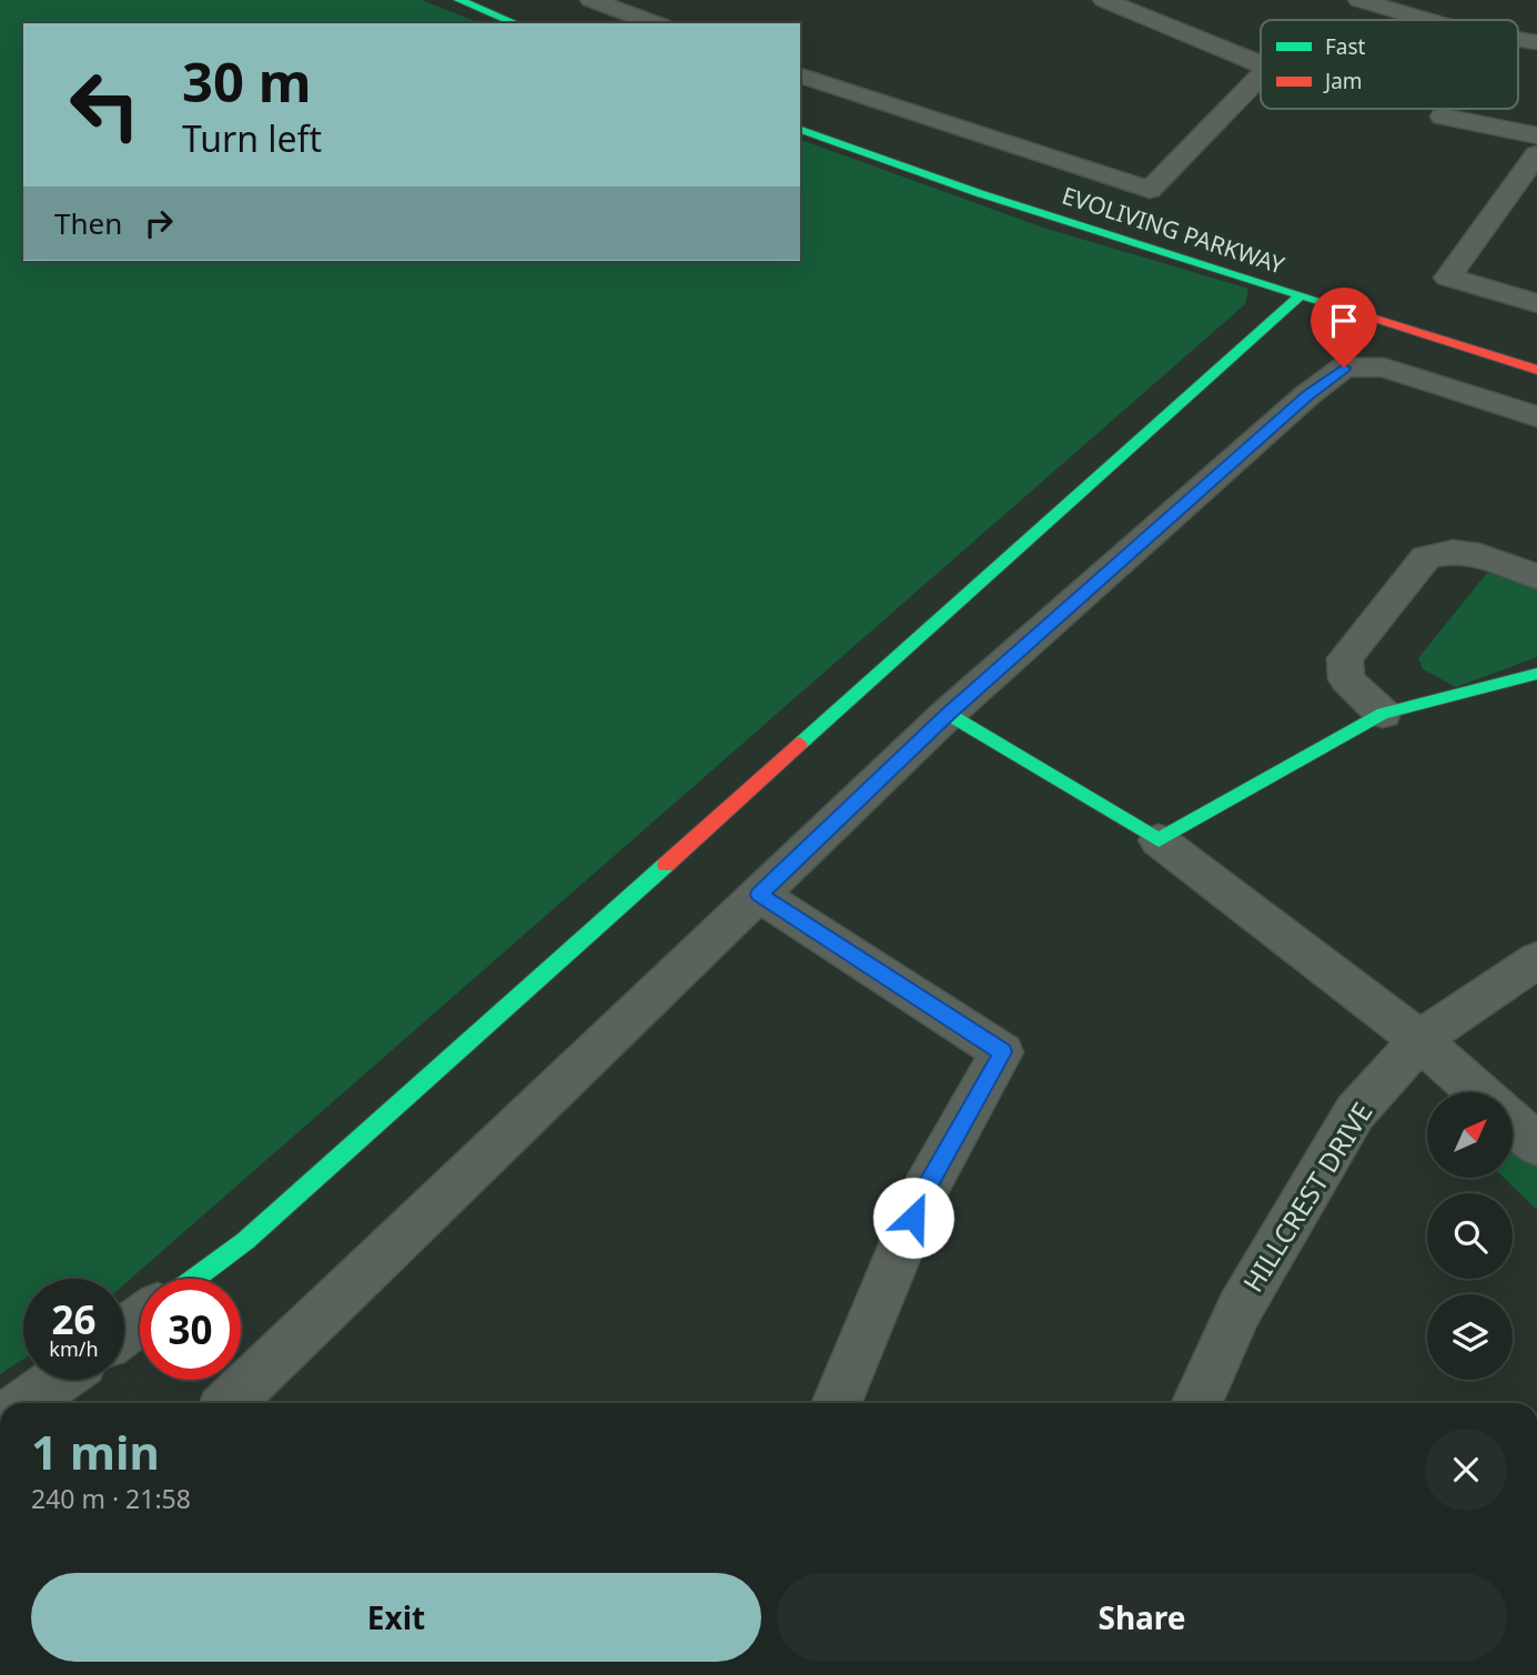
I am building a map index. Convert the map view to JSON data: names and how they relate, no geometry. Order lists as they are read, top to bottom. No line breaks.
{"streets":{"street":["EVOLIVING PARKWAY","HILLCREST DRIVE"]},"legend":["Fast","Jam"],"north":"top right","page":{"turn":["30 m","Turn left"],"then":"Then","speed":"26 km/h","limit":"30","heading":["1 min","240 m · 21:58"],"buttons":["Exit","Share"]}}
